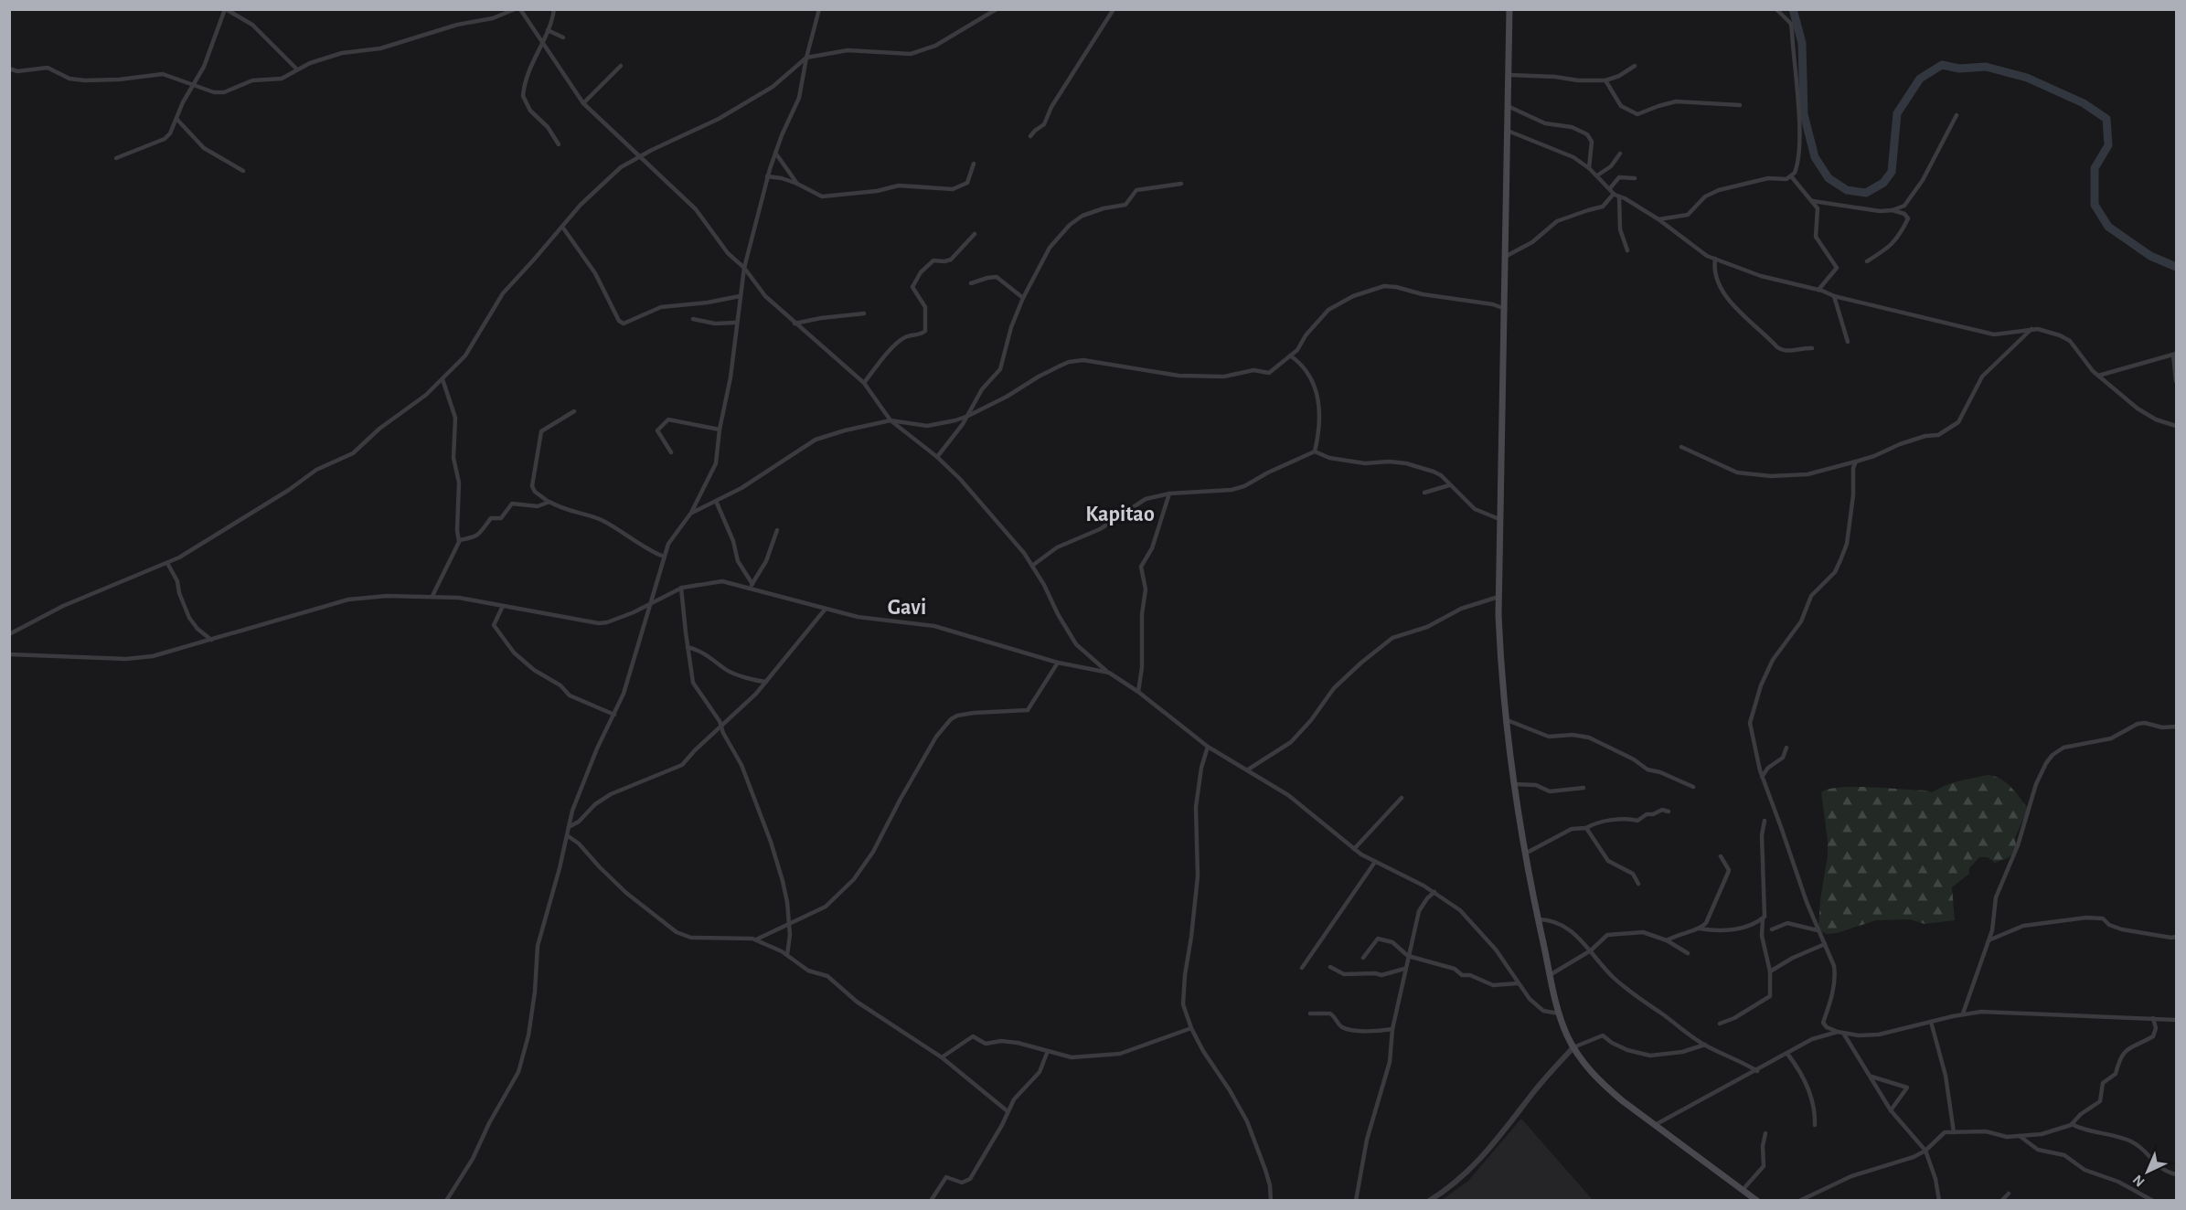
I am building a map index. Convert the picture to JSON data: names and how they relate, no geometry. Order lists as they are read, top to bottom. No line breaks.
{"districts":["Kapitao","Gavi"],"north":"bottom left"}
